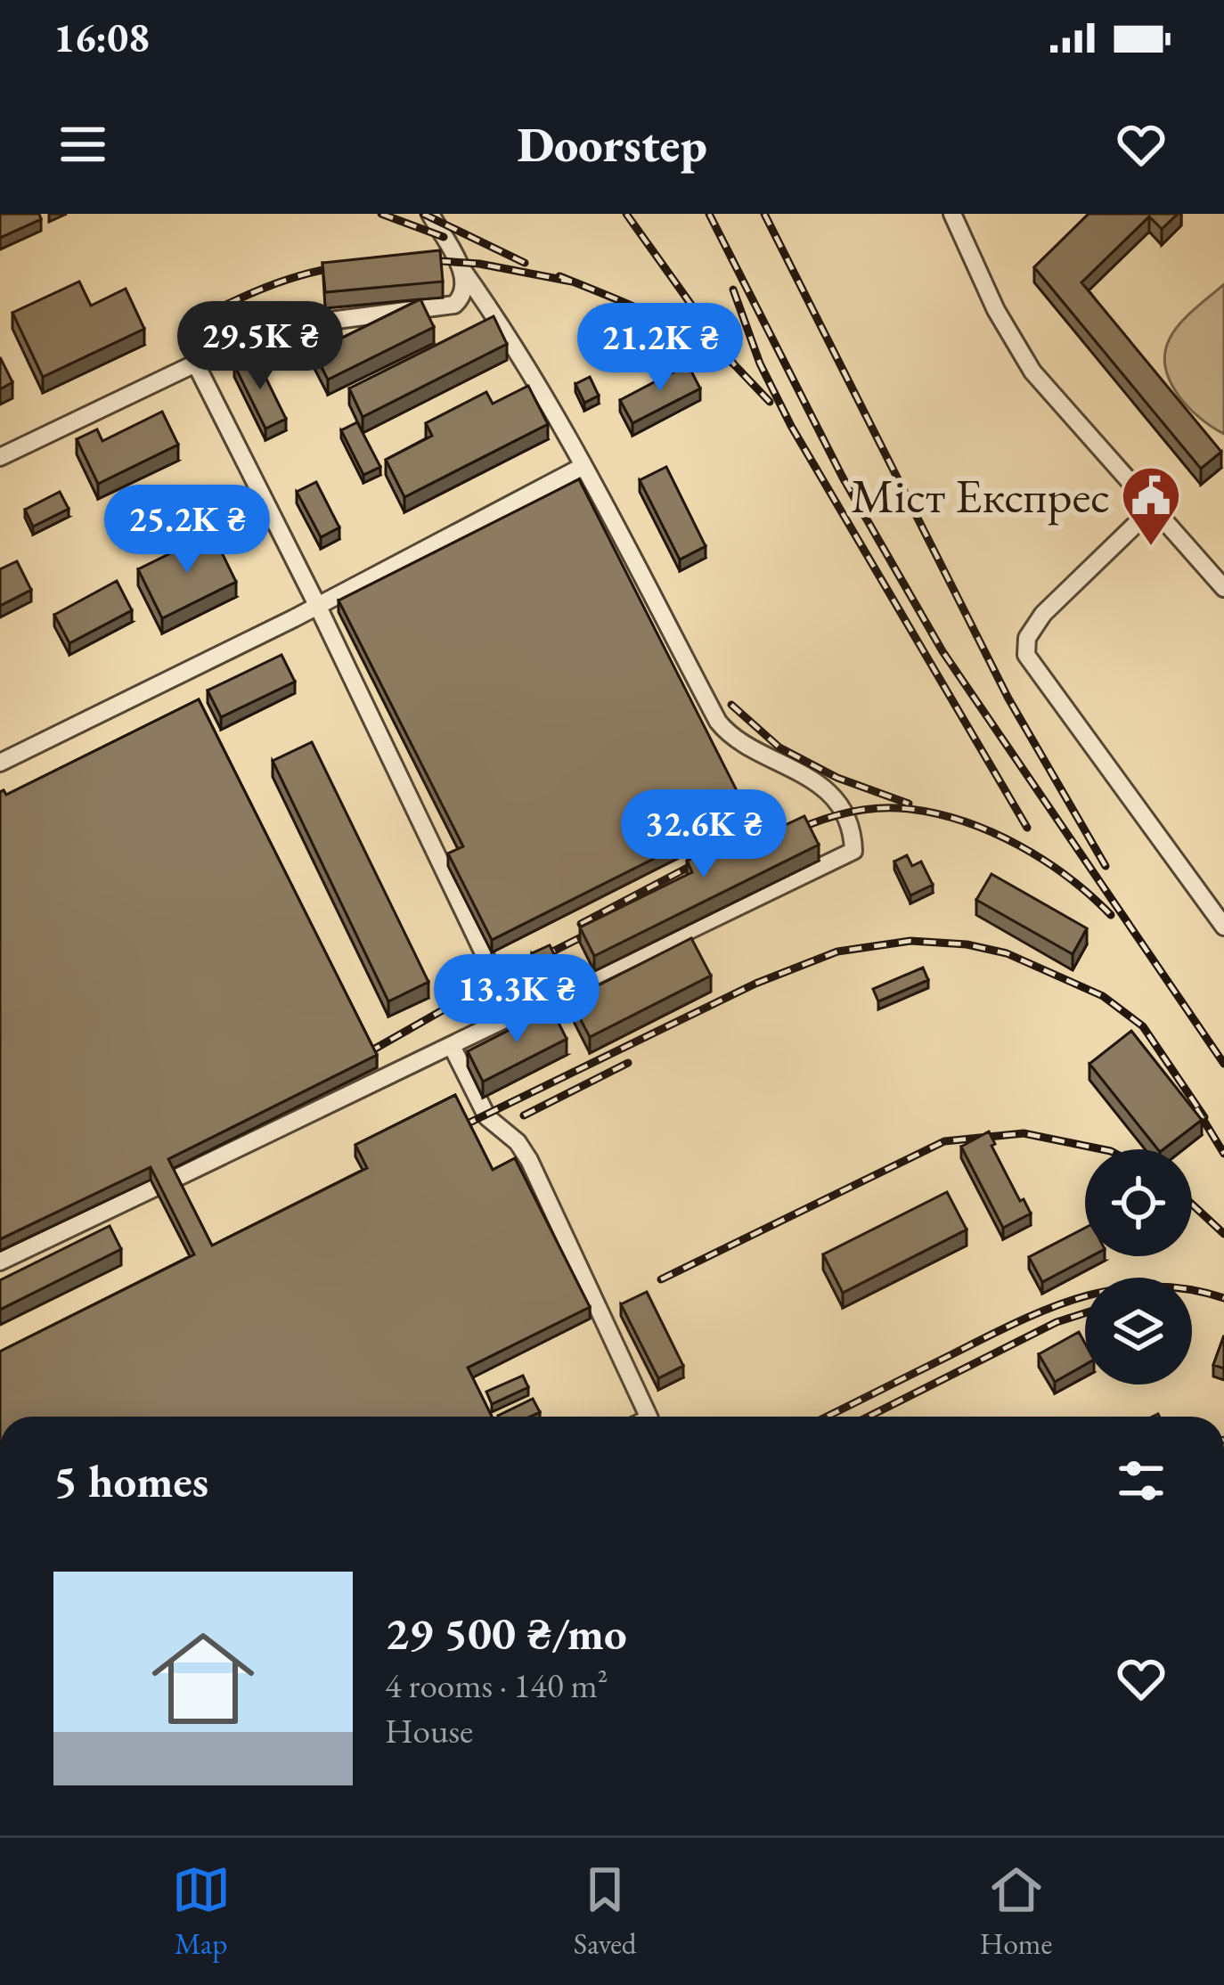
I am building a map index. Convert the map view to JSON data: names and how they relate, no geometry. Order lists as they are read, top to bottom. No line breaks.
{"places":{"public building":["Міст Експрес"]},"page":{"status":"16:08","header":"Doorstep","price":["29.5K ₴","21.2K ₴","25.2K ₴","32.6K ₴","13.3K ₴"],"heading":"5 homes","list":[{"name":"29 500 ₴/mo","note":"4 rooms · 140 m² · House"}],"tabs":["Map","Saved","Home"]}}
